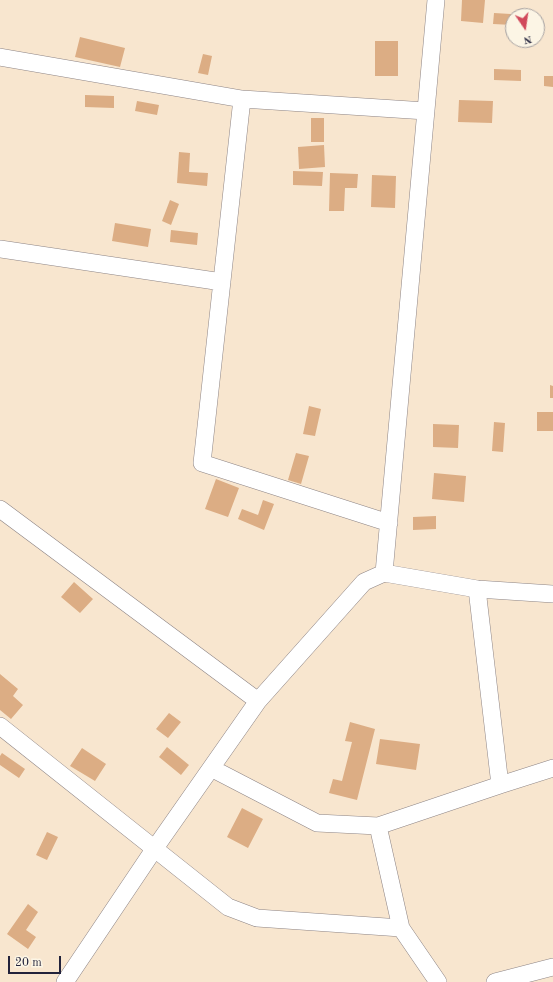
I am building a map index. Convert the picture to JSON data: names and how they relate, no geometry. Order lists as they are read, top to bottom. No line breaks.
{"scale_bar":"20 m","north":"bottom"}
